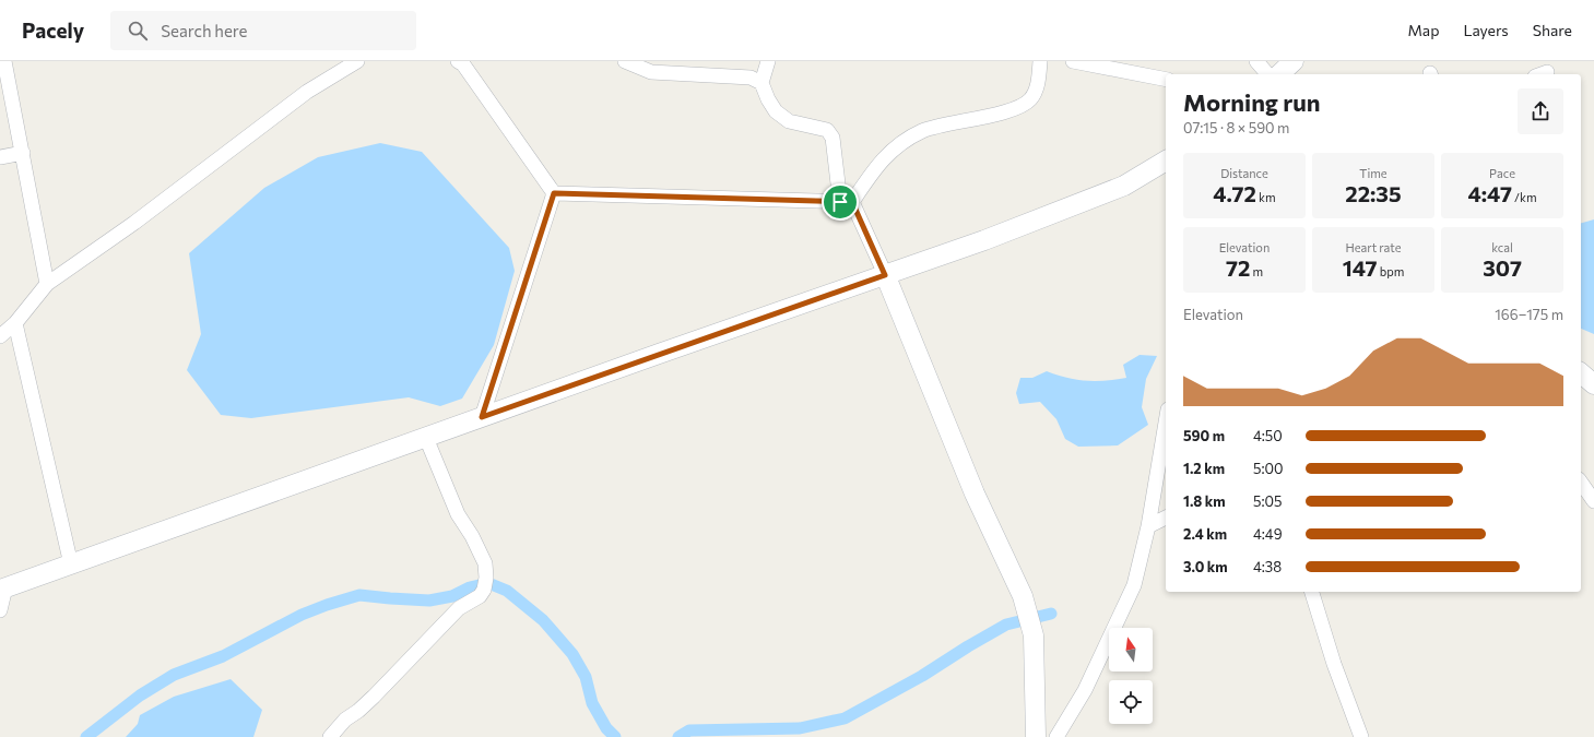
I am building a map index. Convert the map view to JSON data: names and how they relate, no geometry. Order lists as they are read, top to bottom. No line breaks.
{"north":"top","page":{"header":"Pacely","search":"Search here","nav":["Map","Layers","Share"],"heading":["Morning run","07:15 · 8 × 590 m"],"stats":[["Distance","4.72 km"],["Time","22:35"],["Pace","4:47 /km"],["Elevation","72 m"],["Heart rate","147 bpm"],["kcal","307"]],"chart":["Elevation","166–175 m"],"list":[{"name":"590 m","note":"4:50"},{"name":"1.2 km","note":"5:00"},{"name":"1.8 km","note":"5:05"},{"name":"2.4 km","note":"4:49"},{"name":"3.0 km","note":"4:38"}]}}
